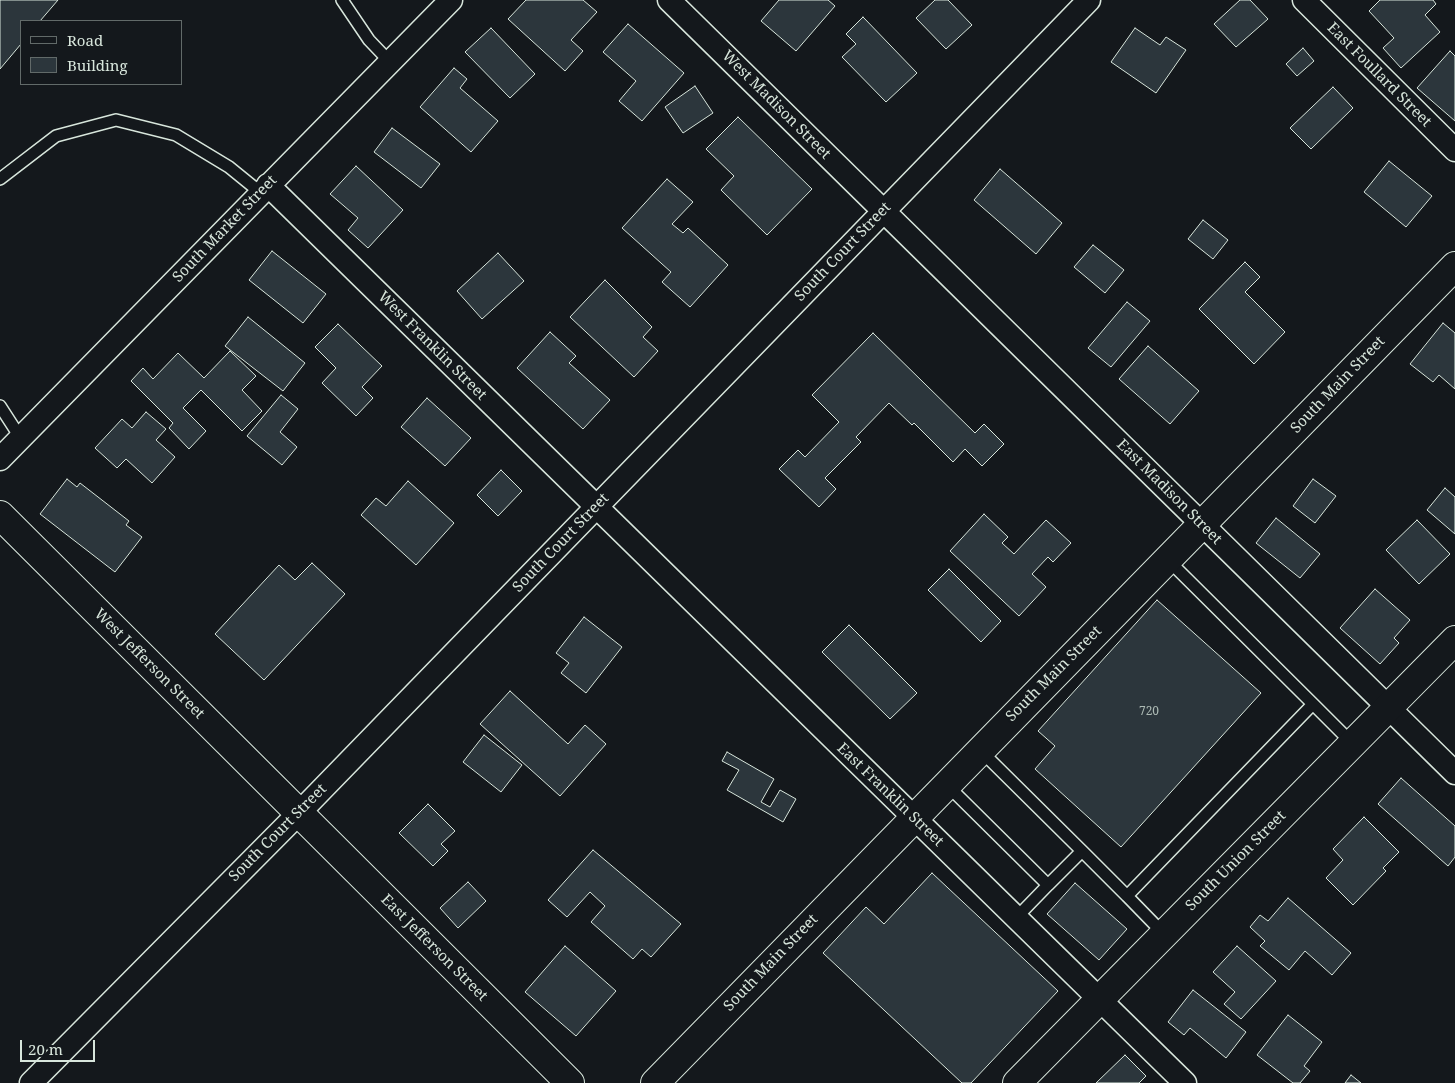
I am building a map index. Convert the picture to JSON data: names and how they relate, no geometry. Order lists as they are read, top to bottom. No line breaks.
{"streets":{"main road":["South Main Street","West Jefferson Street","South Union Street","East Jefferson Street"],"street":["East Foullard Street","West Madison Street","South Market Street","South Court Street","West Franklin Street","East Madison Street","East Franklin Street"]},"crossings":[["West Madison Street","South Court Street"],["West Madison Street","East Madison Street"],["South Market Street","West Franklin Street"],["South Court Street","West Franklin Street"],["South Court Street","East Madison Street"],["South Court Street","West Jefferson Street"],["South Court Street","East Franklin Street"],["South Court Street","East Jefferson Street"],["West Franklin Street","East Franklin Street"],["South Main Street","East Madison Street"],["South Main Street","East Franklin Street"],["East Madison Street","South Union Street"],["West Jefferson Street","East Jefferson Street"],["East Franklin Street","South Union Street"]],"house_numbers":["720"],"legend":["Road","Building"],"scale_bar":"20 m"}
